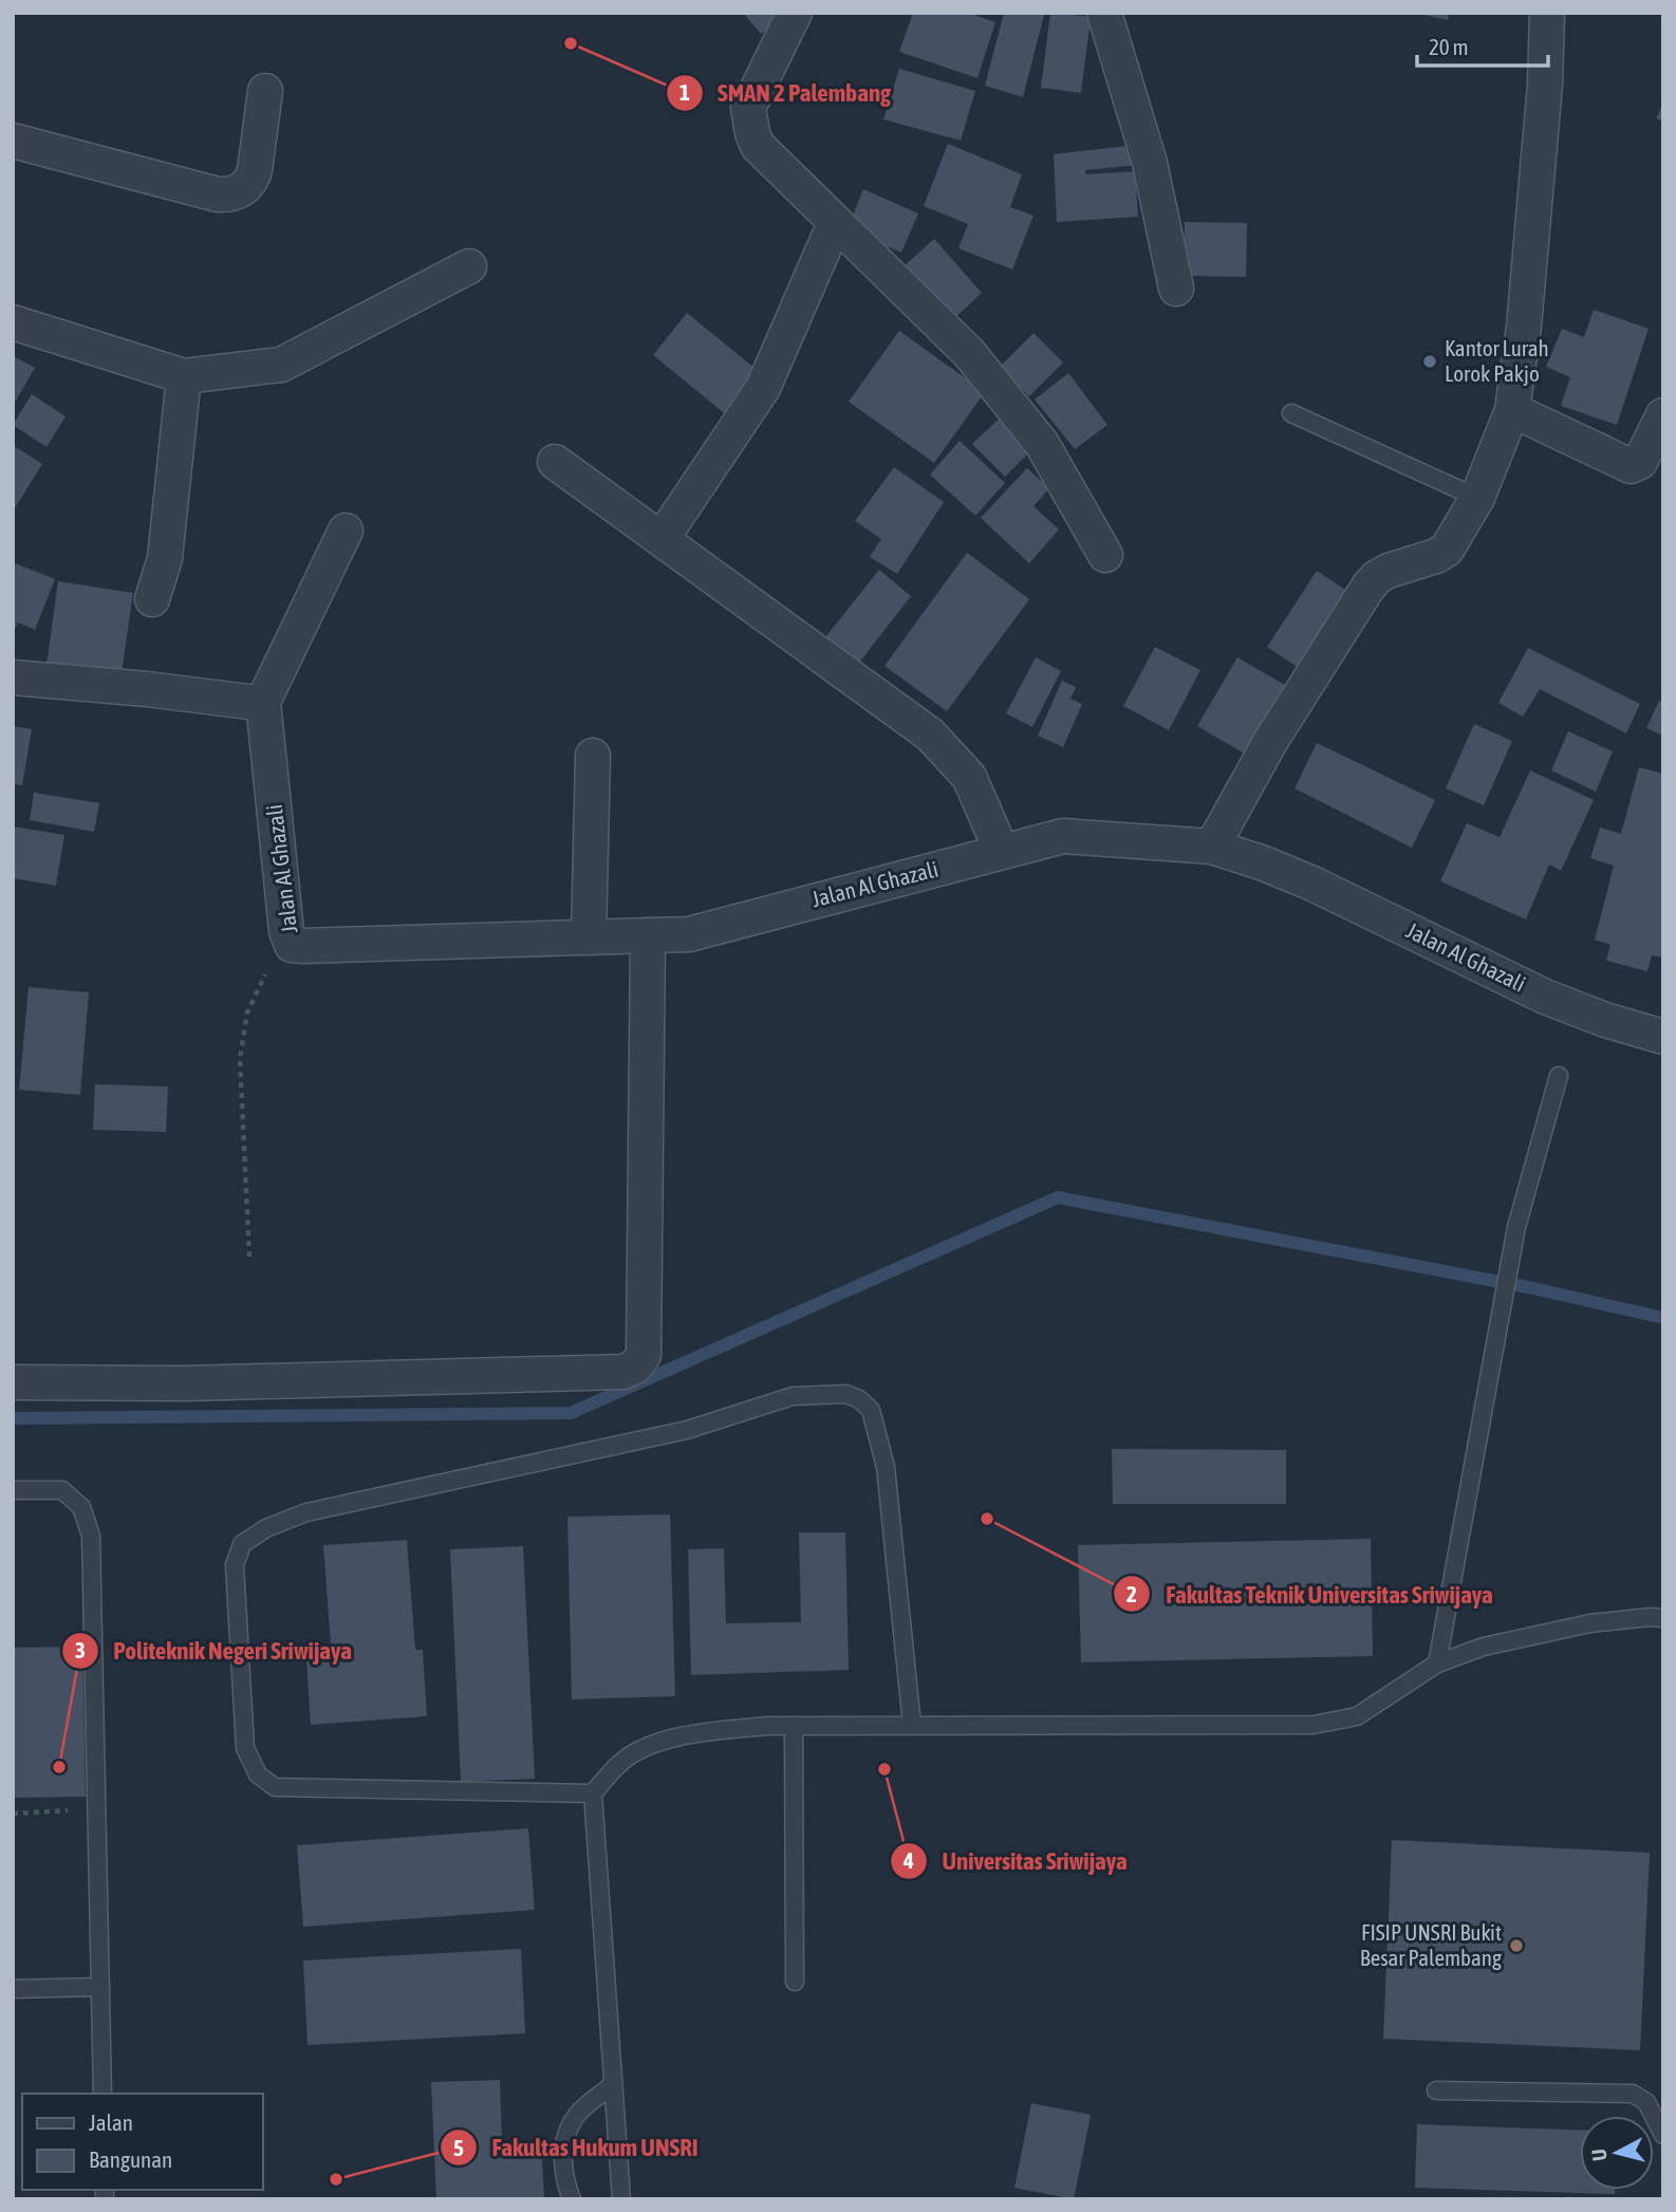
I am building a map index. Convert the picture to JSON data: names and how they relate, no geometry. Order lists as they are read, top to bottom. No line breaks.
{"streets":{"street":["Jalan Al Ghazali"]},"places":["SMAN 2 Palembang","Kantor Lurah Lorok Pakjo","Fakultas Teknik Universitas Sriwijaya","Politeknik Negeri Sriwijaya","Universitas Sriwijaya","FISIP UNSRI Bukit Besar Palembang","Fakultas Hukum UNSRI"],"legend":["Jalan","Bangunan"],"scale_bar":"20 m","north":"left"}
